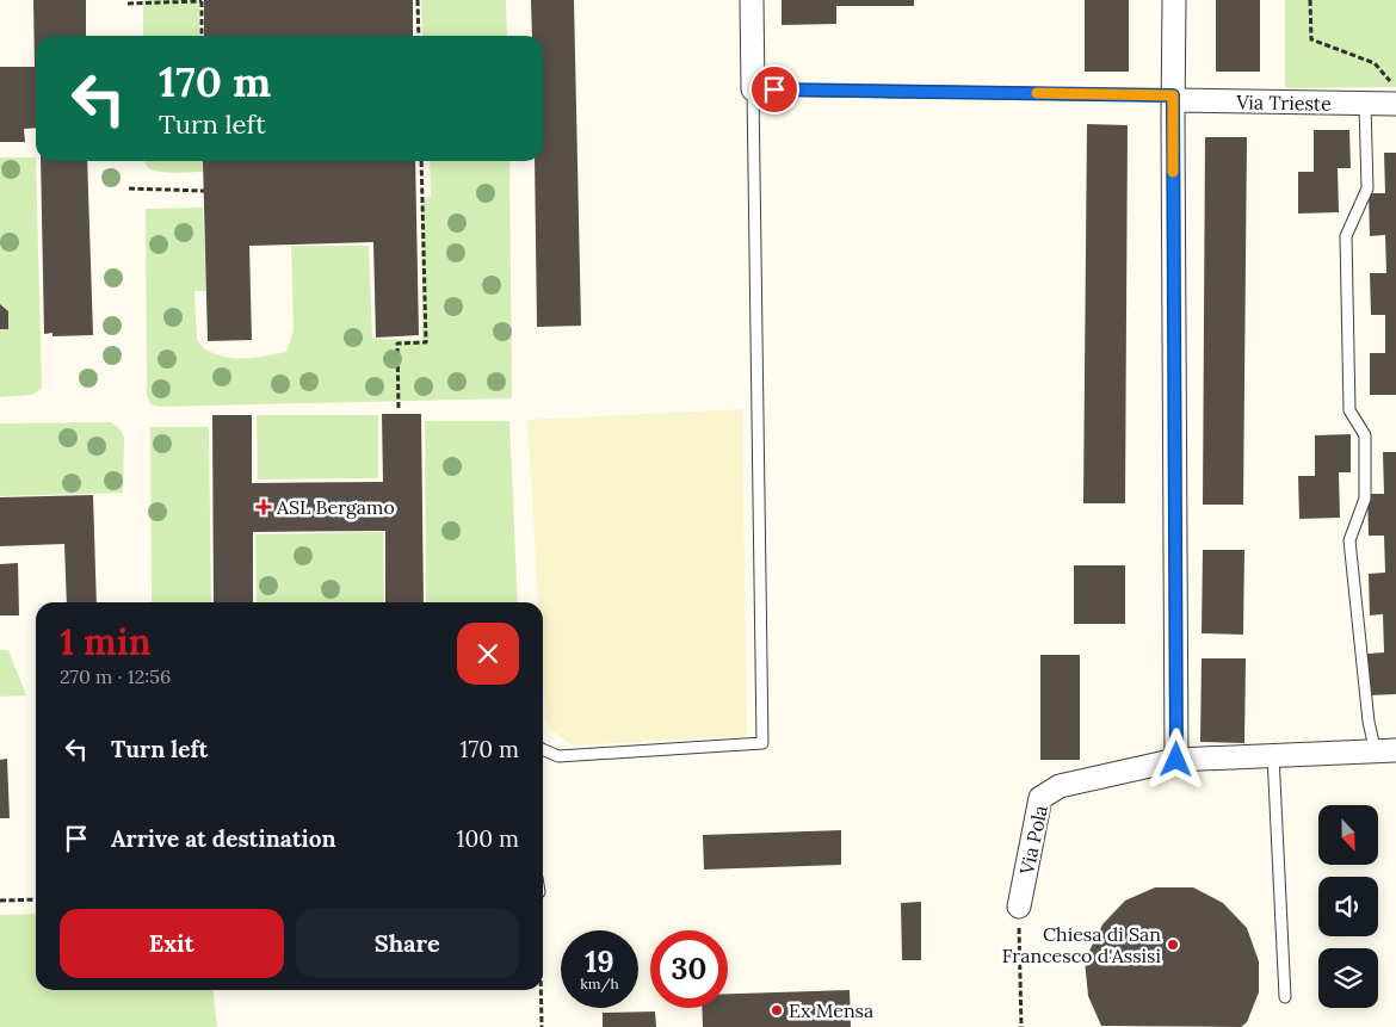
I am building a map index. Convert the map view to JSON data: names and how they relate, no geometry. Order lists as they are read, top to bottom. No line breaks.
{"streets":{"street":["Via Trieste","Via Pola"]},"places":{"health":["ASL Bergamo"],"other":["Chiesa di San Francesco d'Assisi","Ex Mensa"]},"north":"bottom","page":{"turn":["170 m","Turn left"],"heading":["1 min","270 m · 12:56"],"list":[{"name":"Turn left","value":"170 m"},{"name":"Arrive at destination","value":"100 m"}],"buttons":["Exit","Share"],"speed":"19 km/h","limit":"30"}}
